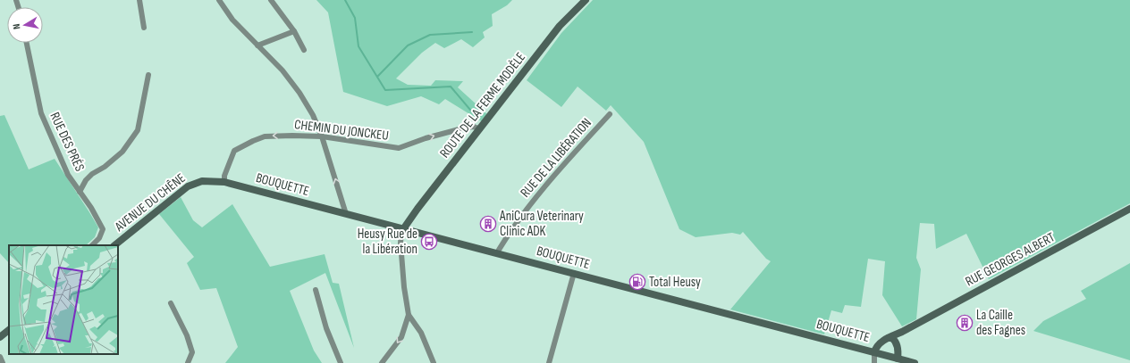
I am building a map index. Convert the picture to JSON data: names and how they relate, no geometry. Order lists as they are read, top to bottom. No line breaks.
{"streets":{"main road":["ROUTE DE LA FERME MODÈLE","BOUQUETTE","AVENUE DU CHÊNE","RUE GEORGES ALBERT"],"street":["CHEMIN DU JONCKEU","RUE DES PRÉS","RUE DE LA LIBÉRATION"]},"crossings":[["ROUTE DE LA FERME MODÈLE","CHEMIN DU JONCKEU"],["ROUTE DE LA FERME MODÈLE","BOUQUETTE"],["CHEMIN DU JONCKEU","BOUQUETTE"],["CHEMIN DU JONCKEU","AVENUE DU CHÊNE"],["RUE DE LA LIBÉRATION","BOUQUETTE"],["BOUQUETTE","AVENUE DU CHÊNE"],["BOUQUETTE","RUE GEORGES ALBERT"]],"places":{"building":["AniCura Veterinary Clinic ADK","La Caille des Fagnes"],"bus stop":["Heusy Rue de la Libération"],"fuel station":["Total Heusy"]},"north":"left"}
